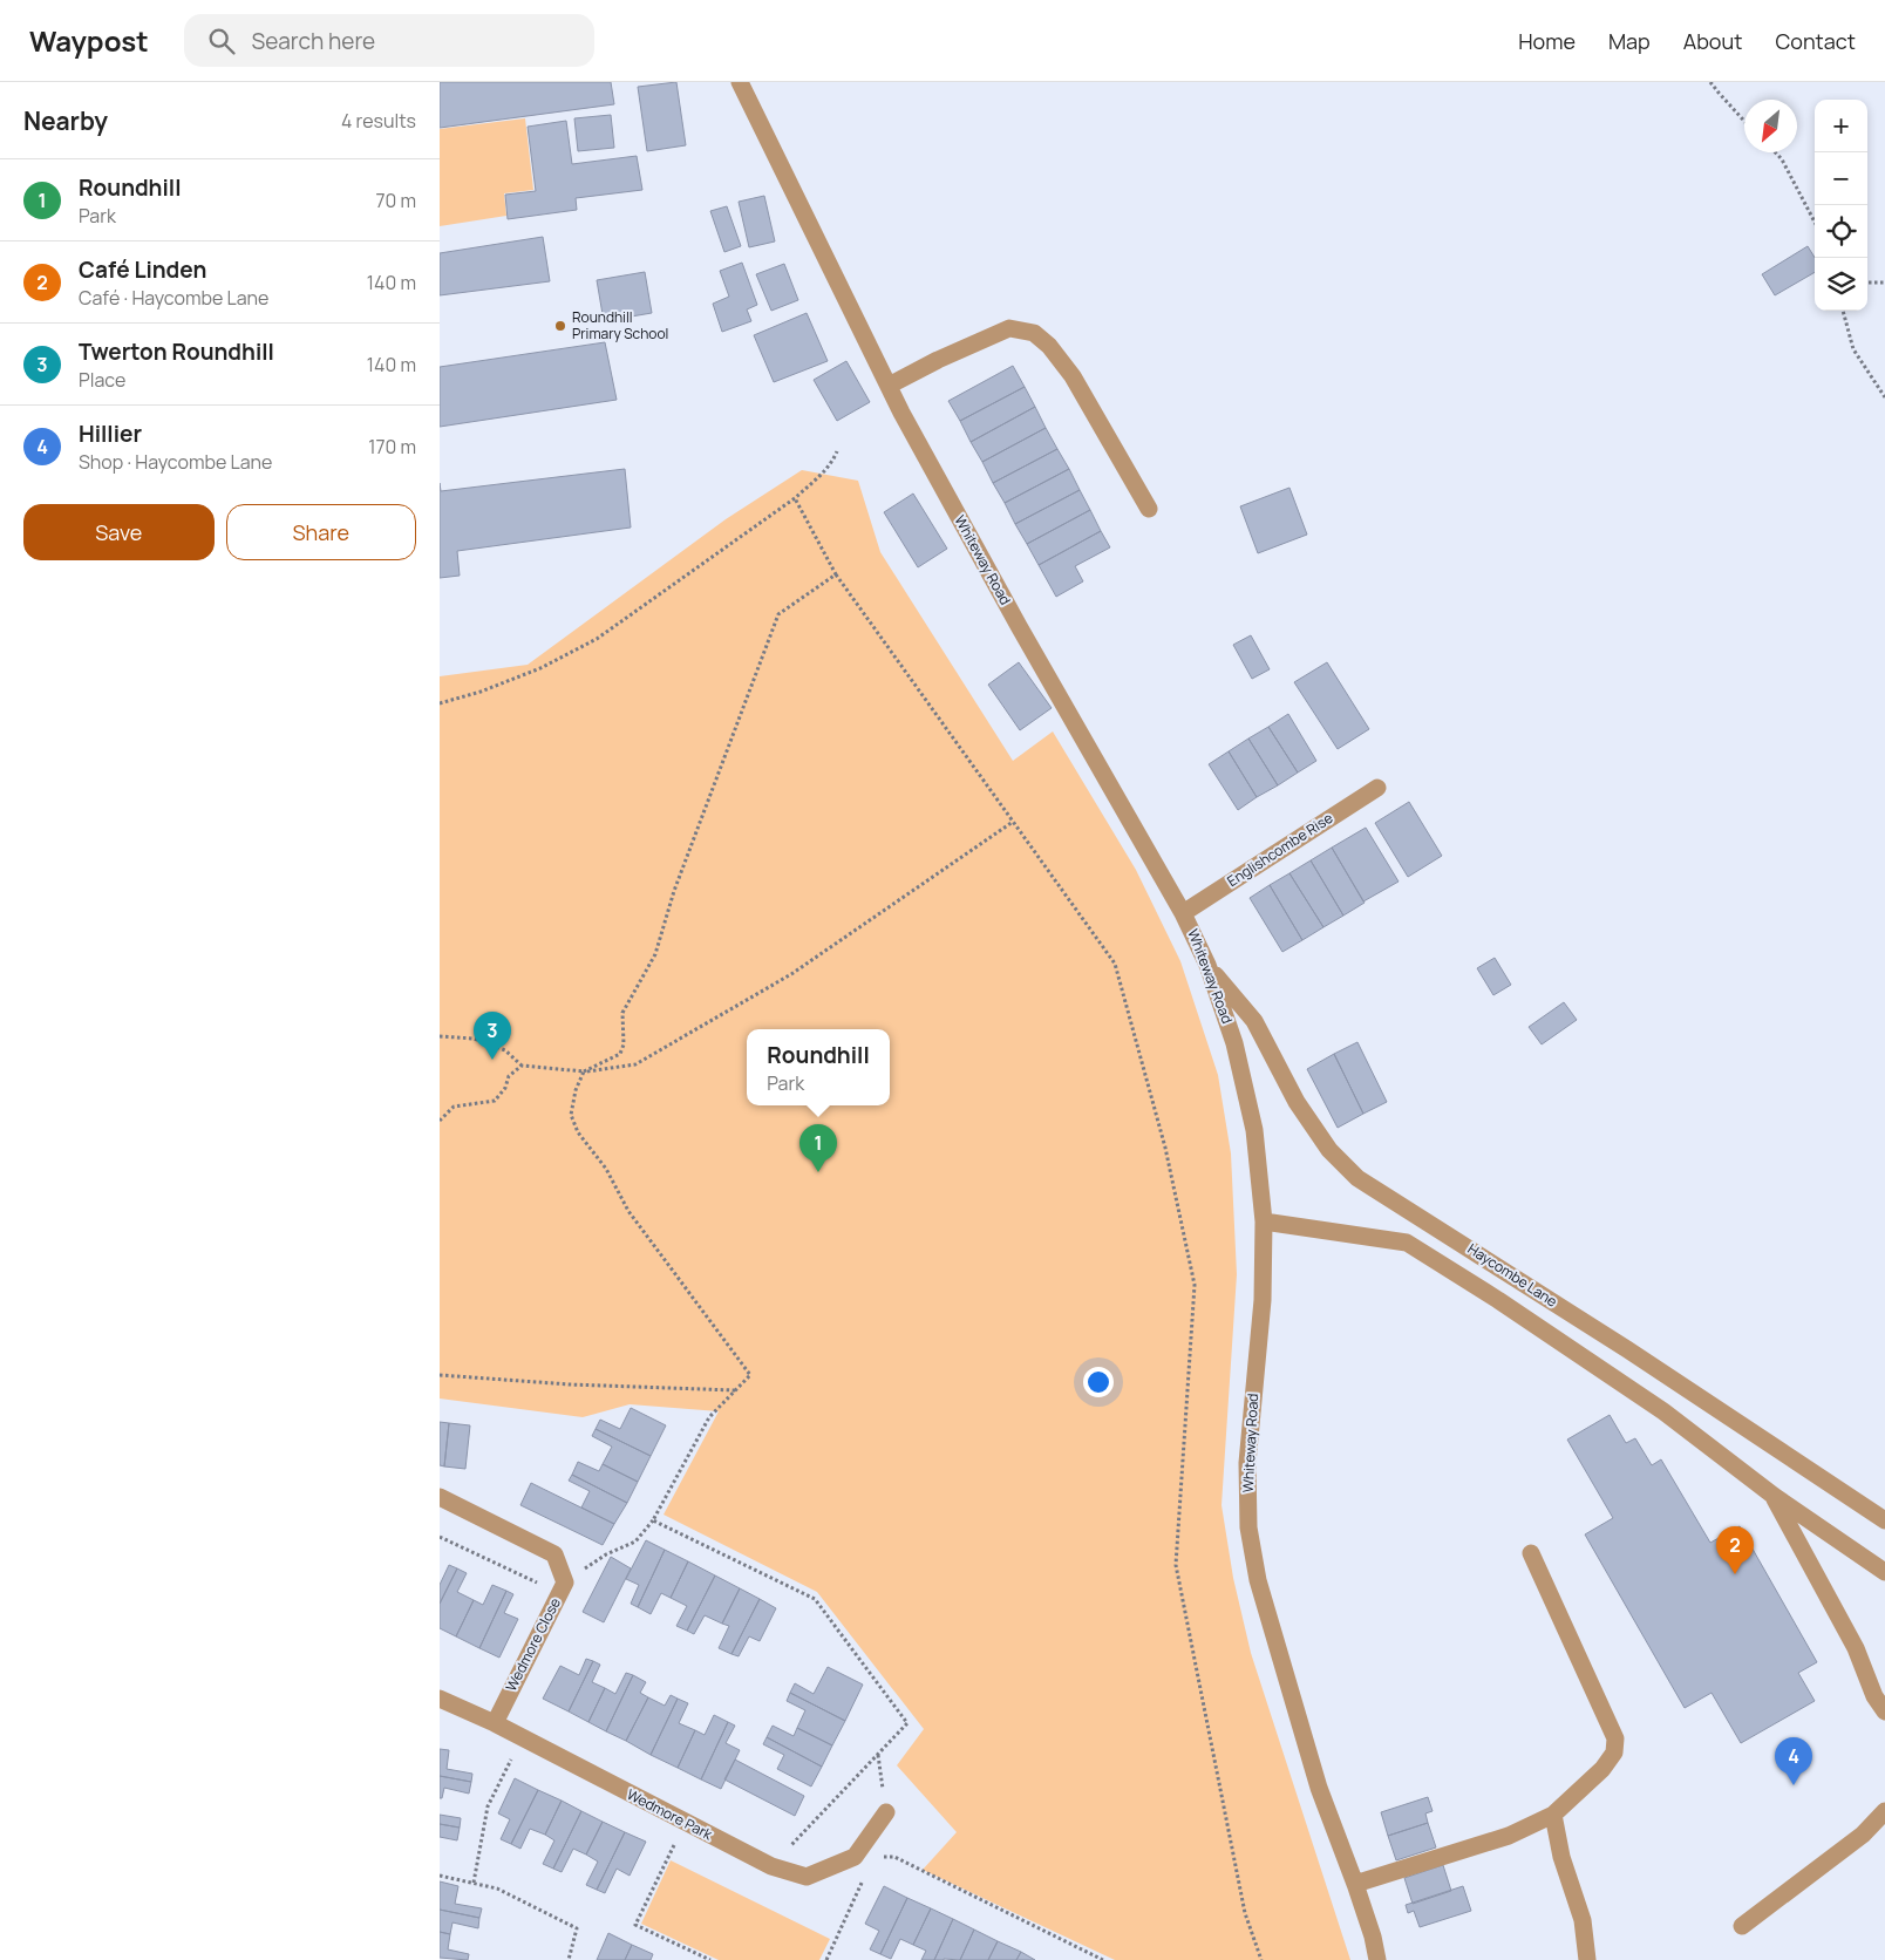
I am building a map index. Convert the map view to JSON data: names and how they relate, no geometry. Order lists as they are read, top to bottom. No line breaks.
{"streets":{"street":["Whiteway Road","Englishcombe Rise","Haycombe Lane","Wedmore Close","Wedmore Park"]},"crossings":[["Whiteway Road","Englishcombe Rise"],["Whiteway Road","Haycombe Lane"],["Wedmore Close","Wedmore Park"]],"places":["Roundhill Primary School"],"north":"bottom left","page":{"header":"Waypost","search":"Search here","nav":["Home","Map","About","Contact"],"heading":["Nearby","4 results"],"map_buttons":["+","−"],"list":[{"mark":"1","name":"Roundhill","note":"Park","value":"70 m"},{"mark":"2","name":"Café Linden","note":"Café · Haycombe Lane","value":"140 m"},{"mark":"3","name":"Twerton Roundhill","note":"Place","value":"140 m"},{"mark":"4","name":"Hillier","note":"Shop · Haycombe Lane","value":"170 m"}],"buttons":["Save","Share"],"pins":["3","1","2","4"],"popup":["Roundhill","Park"]}}
